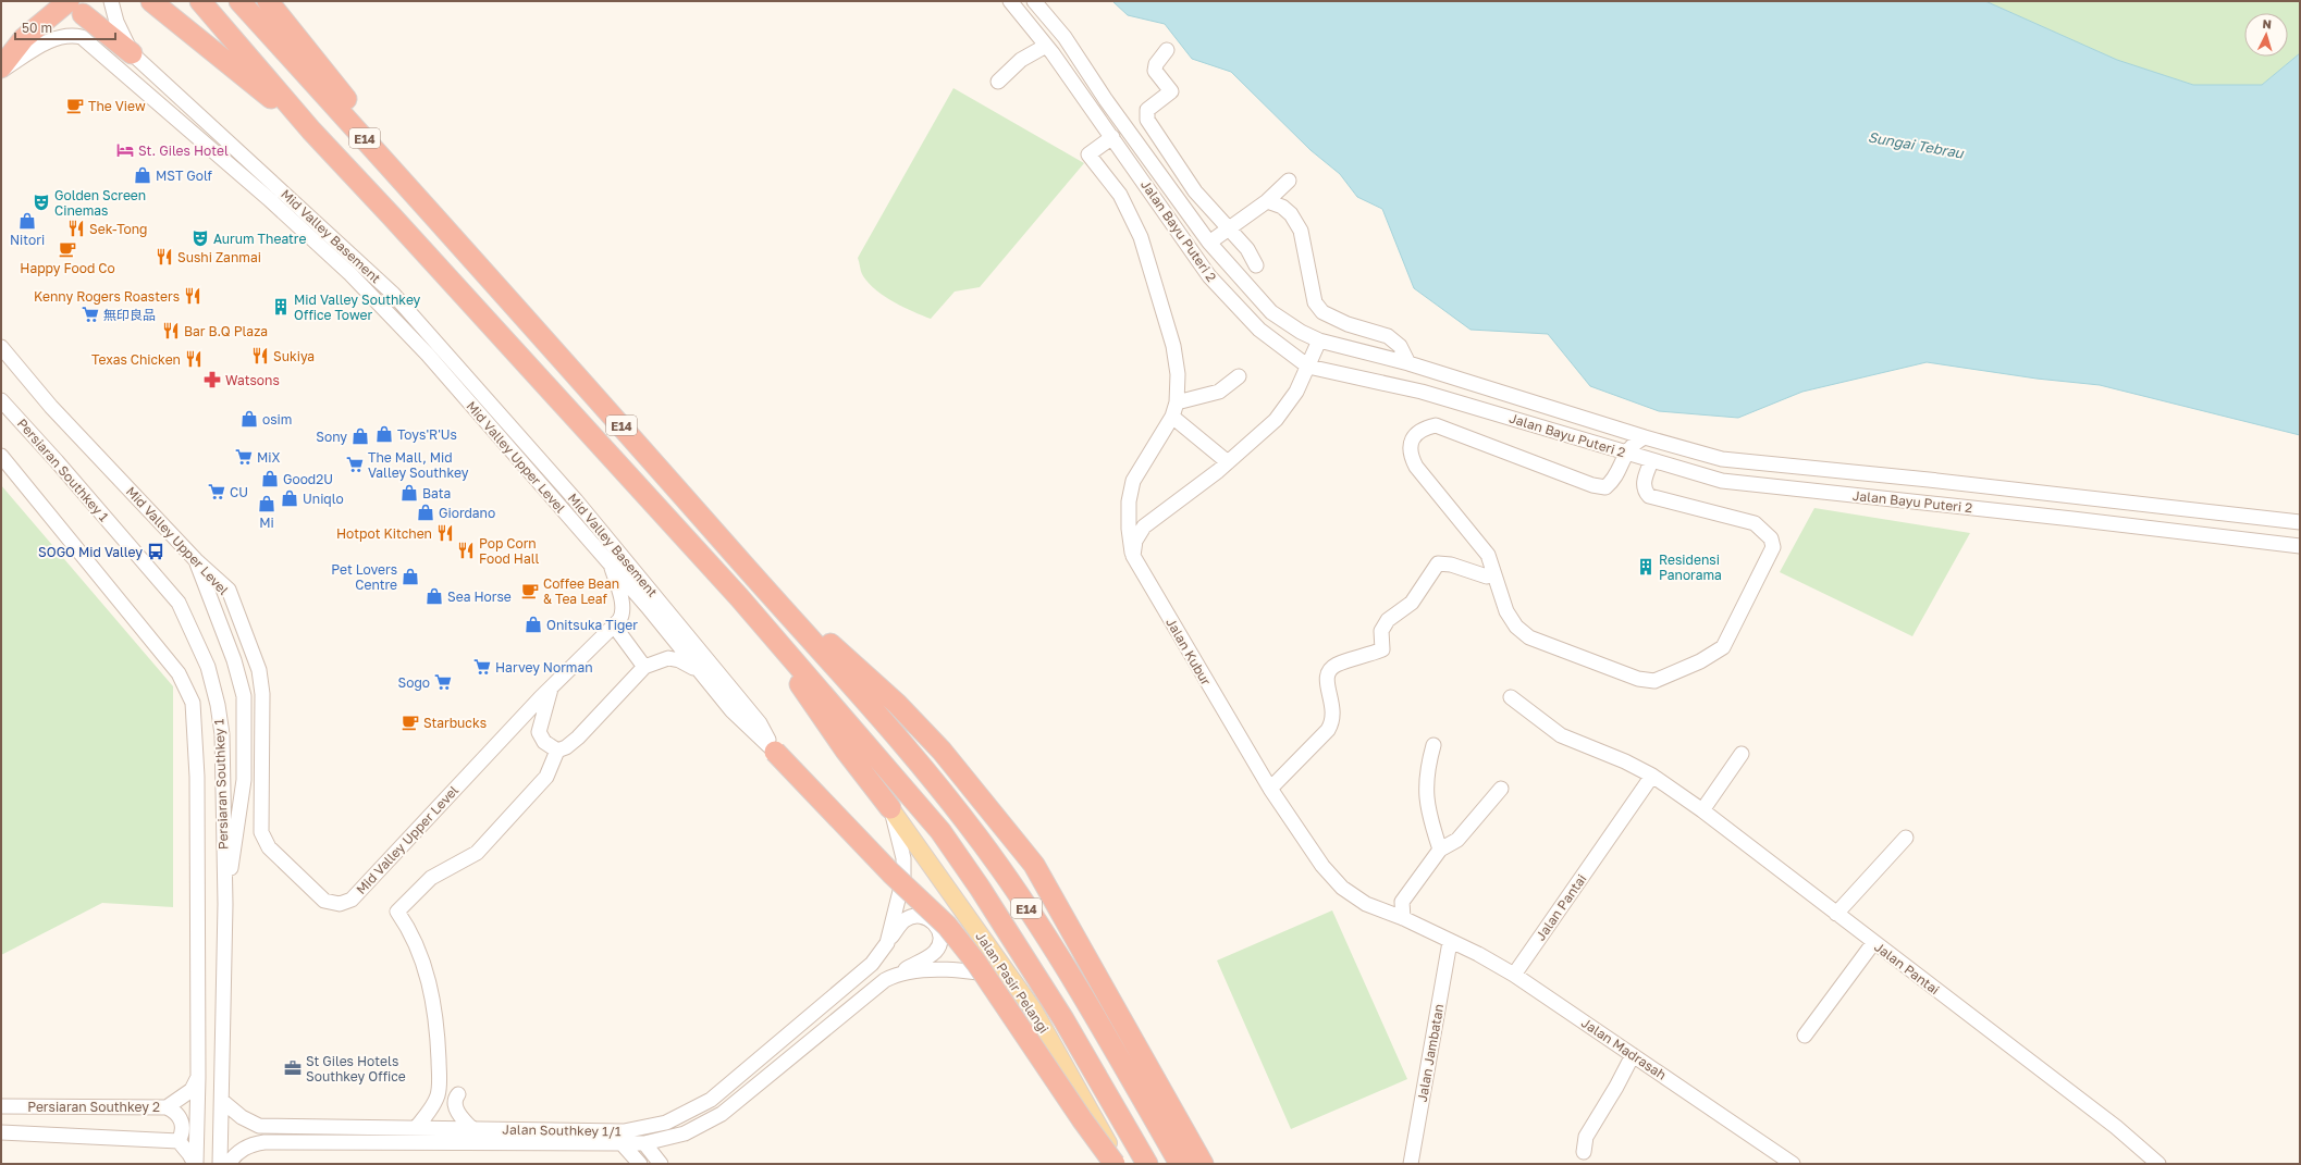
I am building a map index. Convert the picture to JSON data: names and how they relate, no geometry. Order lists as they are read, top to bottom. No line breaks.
{"streets":{"highway":["E14"],"main road":["Jalan Pasir Pelangi"],"street":["Jalan Bayu Puteri 2","Mid Valley Basement","Mid Valley Upper Level","Persiaran Southkey 1","Jalan Kubur","Jalan Pantai","Jalan Madrasah","Jalan Jambatan","Persiaran Southkey 2","Jalan Southkey 1/1"]},"crossings":[["Mid Valley Basement","Mid Valley Upper Level"],["Persiaran Southkey 1","Persiaran Southkey 2"],["Persiaran Southkey 1","Jalan Southkey 1/1"],["Jalan Kubur","Jalan Madrasah"],["Jalan Kubur","Jalan Jambatan"],["Jalan Pantai","Jalan Madrasah"],["Jalan Pasir Pelangi","Jalan Southkey 1/1"],["Jalan Madrasah","Jalan Jambatan"]],"water":["Sungai Tebrau"],"places":{"cafe":["The View","Happy Food Co","Coffee Bean & Tea Leaf","Starbucks"],"hotel":["St. Giles Hotel"],"shop":["MST Golf","Nitori","osim","Toys'R'Us","Sony","Good2U","Bata","Uniqlo","Mi","Giordano","Pet Lovers Centre","Sea Horse","Onitsuka Tiger"],"theatre":["Golden Screen Cinemas","Aurum Theatre"],"restaurant":["Sek-Tong","Sushi Zanmai","Kenny Rogers Roasters","Bar B.Q Plaza","Sukiya","Texas Chicken","Hotpot Kitchen","Pop Corn Food Hall"],"building":["Mid Valley Southkey Office Tower","Residensi Panorama"],"supermarket":["無印良品","MiX","The Mall, Mid Valley Southkey","CU","Harvey Norman","Sogo"],"pharmacy":["Watsons"],"bus stop":["SOGO Mid Valley"],"office":["St Giles Hotels Southkey Office"]},"scale_bar":"50 m","north":"top"}
